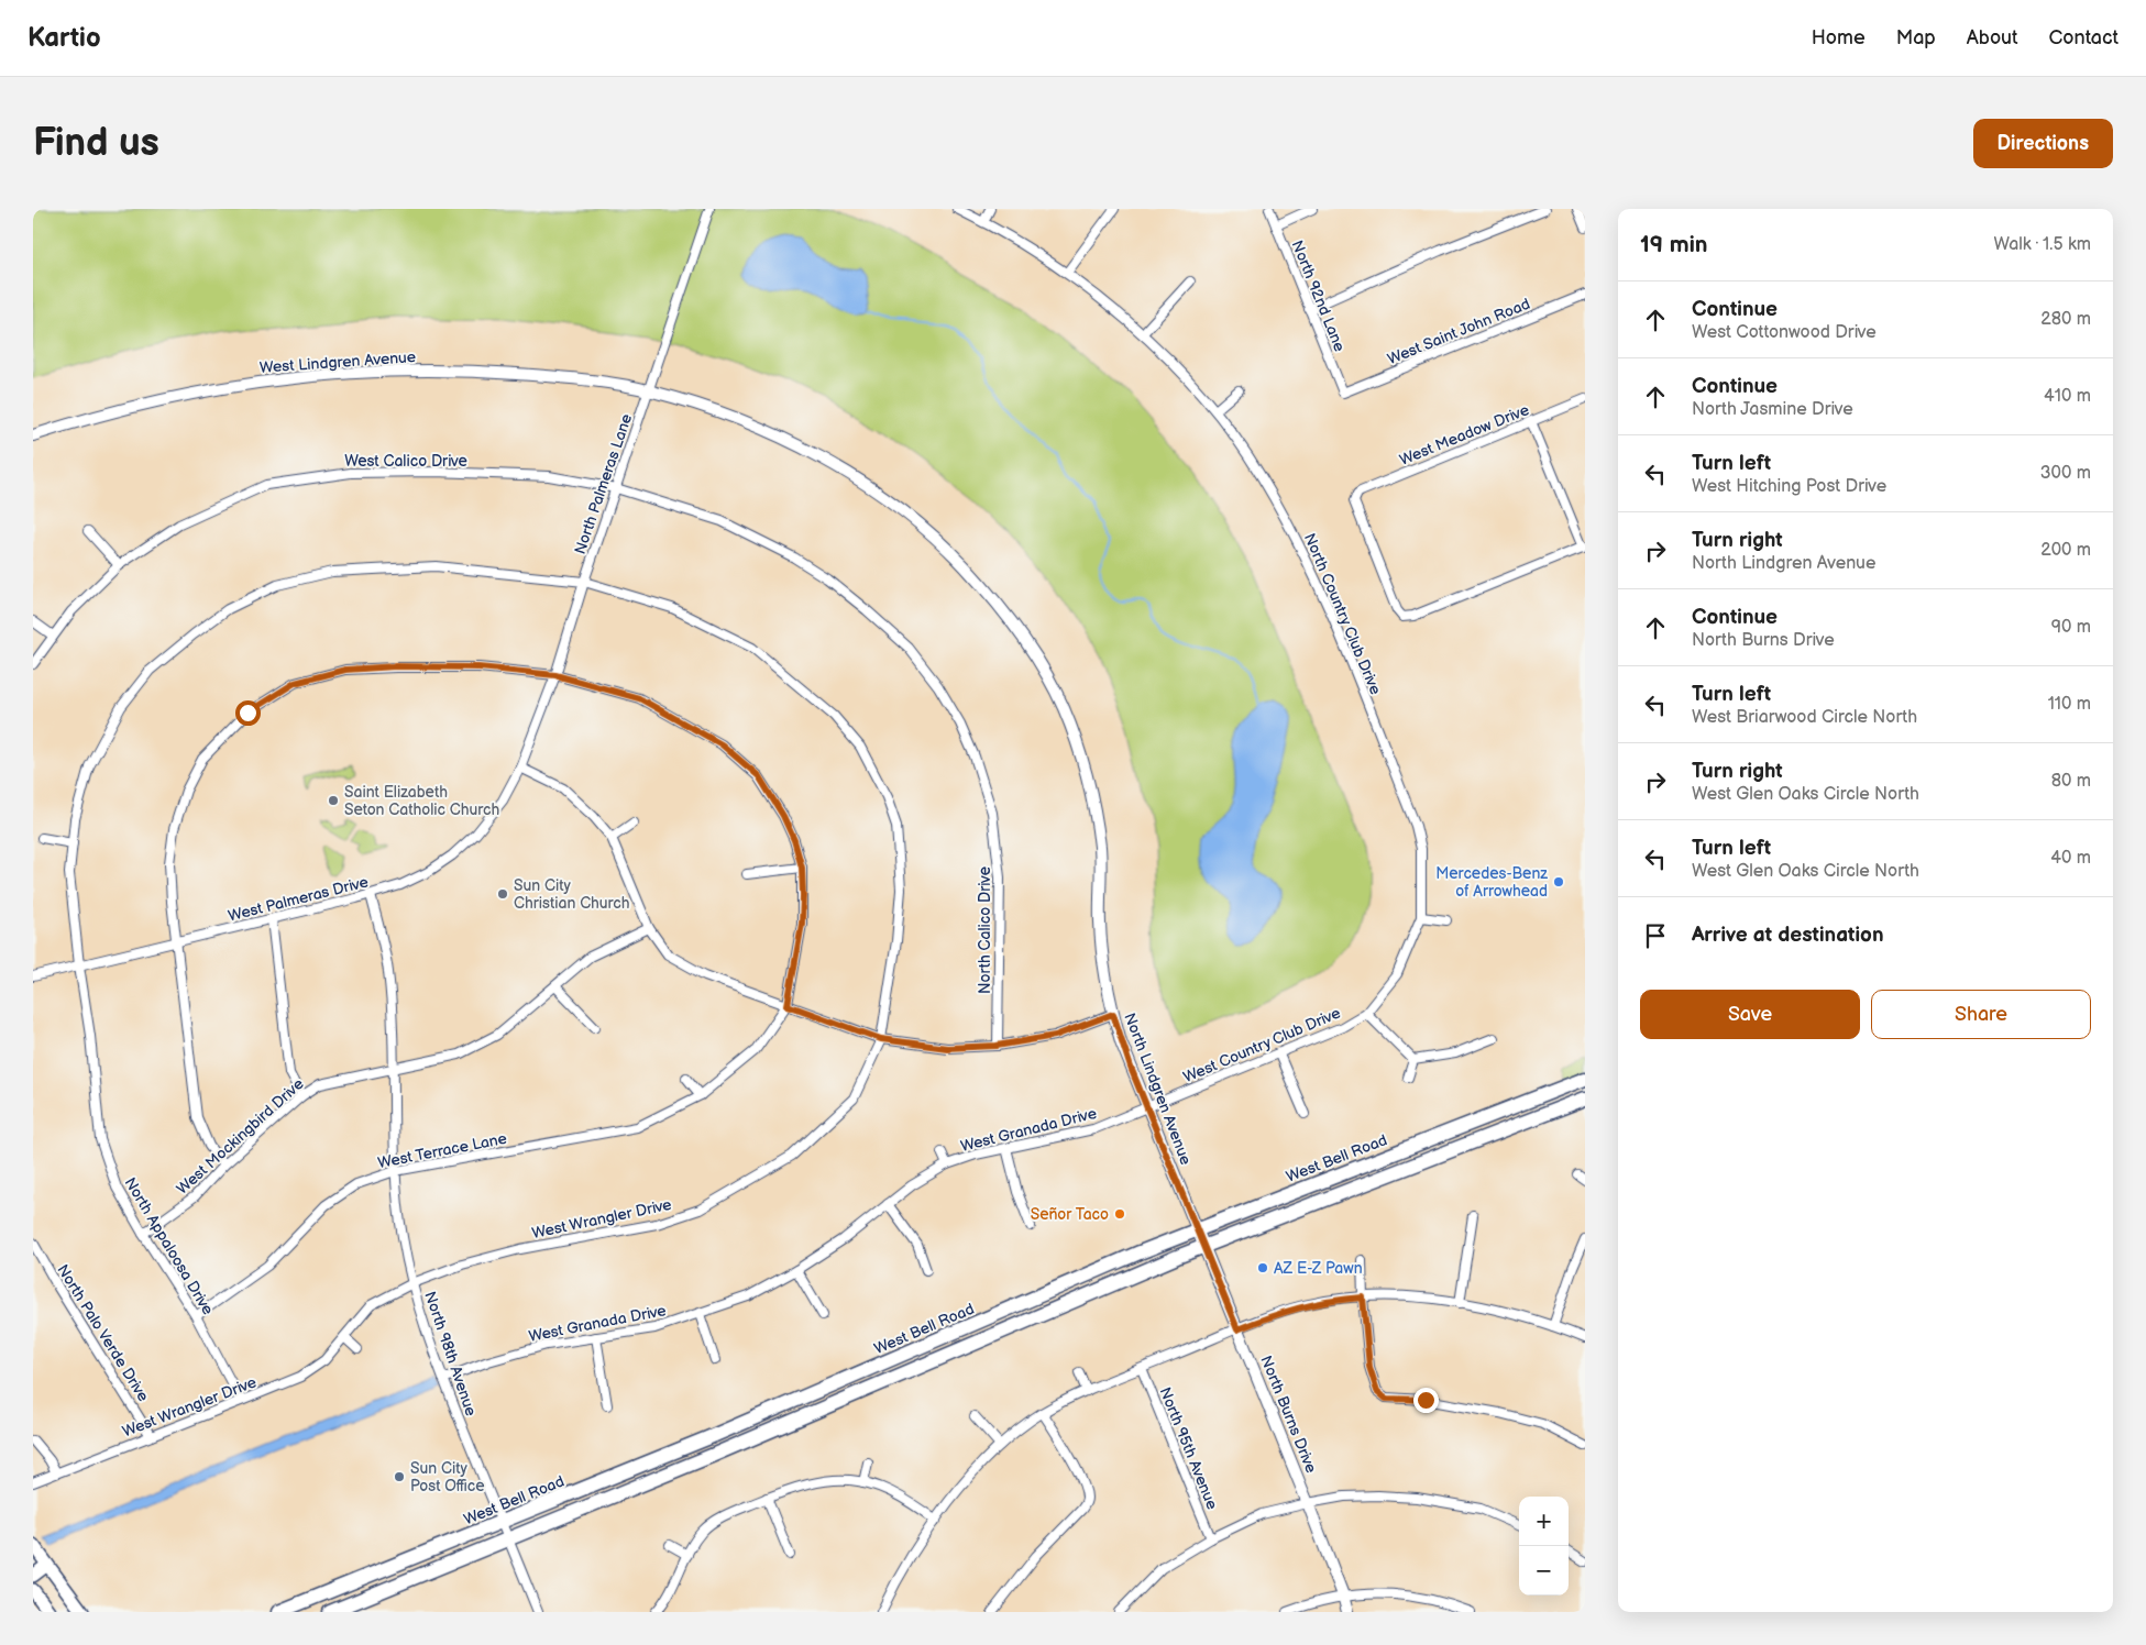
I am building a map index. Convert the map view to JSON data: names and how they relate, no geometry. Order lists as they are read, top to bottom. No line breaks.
{"streets":{"main road":["West Bell Road"],"street":["North 92nd Lane","West Saint John Road","West Lindgren Avenue","West Meadow Drive","West Calico Drive","North Palmeras Lane","North Country Club Drive","West Palmeras Drive","North Calico Drive","West Country Club Drive","North Lindgren Avenue","West Granada Drive","West Mockingbird Drive","West Terrace Lane","West Wrangler Drive","North Appaloosa Drive","North Palo Verde Drive","North 98th Avenue","North Burns Drive","North 95th Avenue"]},"crossings":[["North 92nd Lane","West Saint John Road"],["West Lindgren Avenue","North Palmeras Lane"],["West Lindgren Avenue","North Lindgren Avenue"],["West Calico Drive","North Palmeras Lane"],["West Calico Drive","North Calico Drive"],["North Palmeras Lane","West Palmeras Drive"],["North Palmeras Lane","North Calico Drive"],["North Palmeras Lane","North Lindgren Avenue"],["North Palmeras Lane","West Wrangler Drive"],["North Palmeras Lane","North Appaloosa Drive"],["North Country Club Drive","West Country Club Drive"],["West Palmeras Drive","North Appaloosa Drive"],["West Palmeras Drive","North 98th Avenue"],["West Country Club Drive","North Lindgren Avenue"],["West Country Club Drive","West Granada Drive"],["North Lindgren Avenue","West Granada Drive"],["North Lindgren Avenue","West Bell Road"],["North Lindgren Avenue","North Burns Drive"],["West Granada Drive","North 98th Avenue"],["West Mockingbird Drive","North Appaloosa Drive"],["West Mockingbird Drive","North 98th Avenue"],["West Terrace Lane","North Appaloosa Drive"],["West Terrace Lane","North 98th Avenue"],["West Bell Road","North 98th Avenue"],["West Bell Road","North Burns Drive"],["West Wrangler Drive","North Appaloosa Drive"],["West Wrangler Drive","North Palo Verde Drive"],["West Wrangler Drive","North 98th Avenue"]],"places":["Saint Elizabeth Seton Catholic Church","Mercedes-Benz of Arrowhead","Sun City Christian Church","Señor Taco","AZ E-Z Pawn","Sun City Post Office"],"page":{"header":"Kartio","nav":["Home","Map","About","Contact"],"buttons":["Directions",["Save","Share"]],"title":"Find us","heading":["19 min","Walk · 1.5 km"],"list":[["Continue","West Cottonwood Drive","280 m"],["Continue","North Jasmine Drive","410 m"],["Turn left","West Hitching Post Drive","300 m"],["Turn right","North Lindgren Avenue","200 m"],["Continue","North Burns Drive","90 m"],["Turn left","West Briarwood Circle North","110 m"],["Turn right","West Glen Oaks Circle North","80 m"],["Turn left","West Glen Oaks Circle North","40 m"],"Arrive at destination"],"map_buttons":["+","−"]}}
